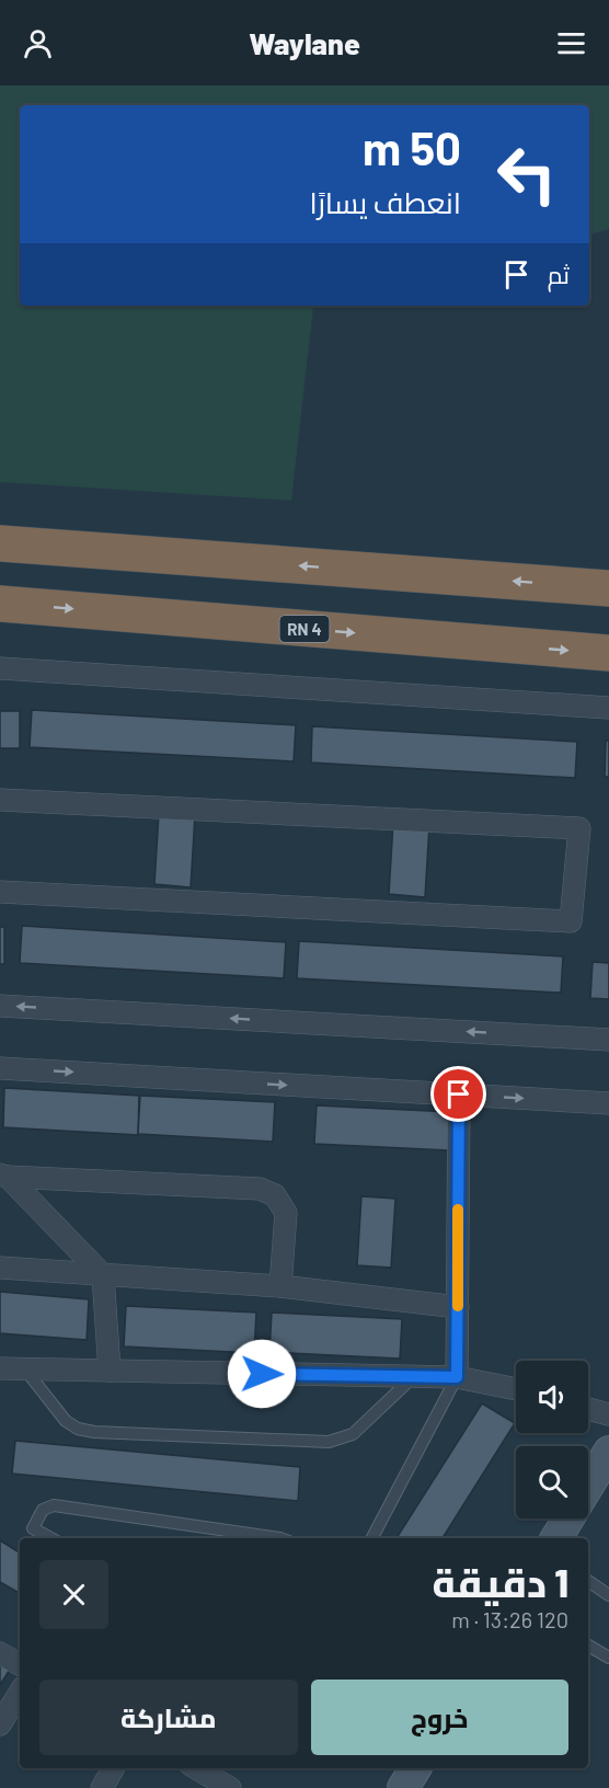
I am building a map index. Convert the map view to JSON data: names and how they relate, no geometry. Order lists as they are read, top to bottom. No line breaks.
{"streets":{"highway":["RN 4"]},"page":{"header":"Waylane","turn":["50 m","انعطف يسارًا"],"then":"ثم","heading":["1 دقيقة","120 m · 13:26"],"buttons":["خروج","مشاركة"]}}
